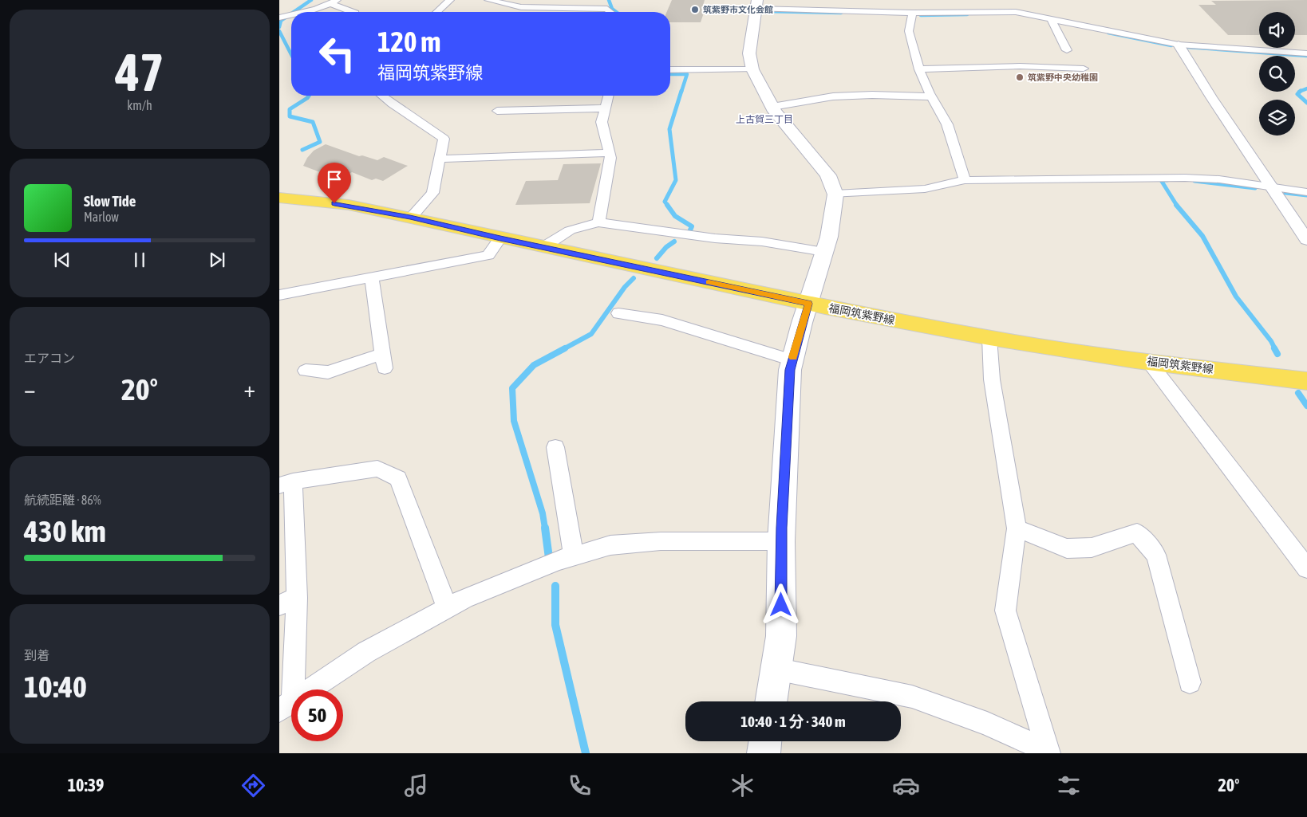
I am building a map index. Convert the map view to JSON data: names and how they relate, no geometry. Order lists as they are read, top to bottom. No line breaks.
{"streets":{"main road":["福岡筑紫野線"]},"districts":["上古賀三丁目"],"places":["筑紫野市文化会館","筑紫野中央幼稚園"],"page":{"tile":[["47","km/h"],"エアコン",["航続距離 · 86%","430 km"],["到着","10:40"]],"turn":["120 m","福岡筑紫野線"],"song":["Slow Tide","Marlow"],"heat":["−","20°","+"],"limit":"50","trip":"10:40 · 1 分 · 340 m","tabs":["10:39","20°"]}}
